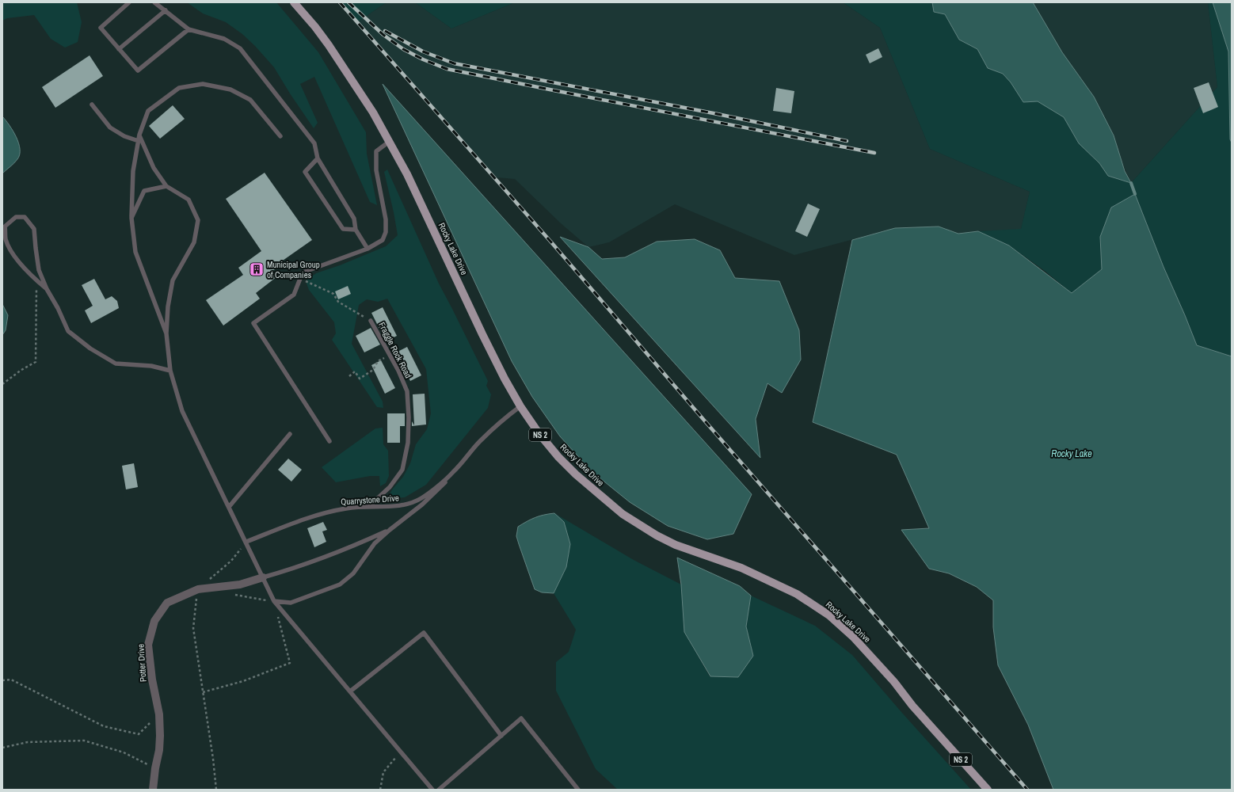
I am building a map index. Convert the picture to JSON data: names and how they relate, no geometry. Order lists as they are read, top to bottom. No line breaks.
{"streets":{"main road":["Rocky Lake Drive","NS 2"],"street":["Potter Drive"],"lane":["Fraggle Rock Road","Quarrystone Drive"]},"crossings":[["Rocky Lake Drive","Quarrystone Drive"],["Fraggle Rock Road","Quarrystone Drive"]],"water":["Rocky Lake"],"places":{"building":["Municipal Group of Companies"]}}
